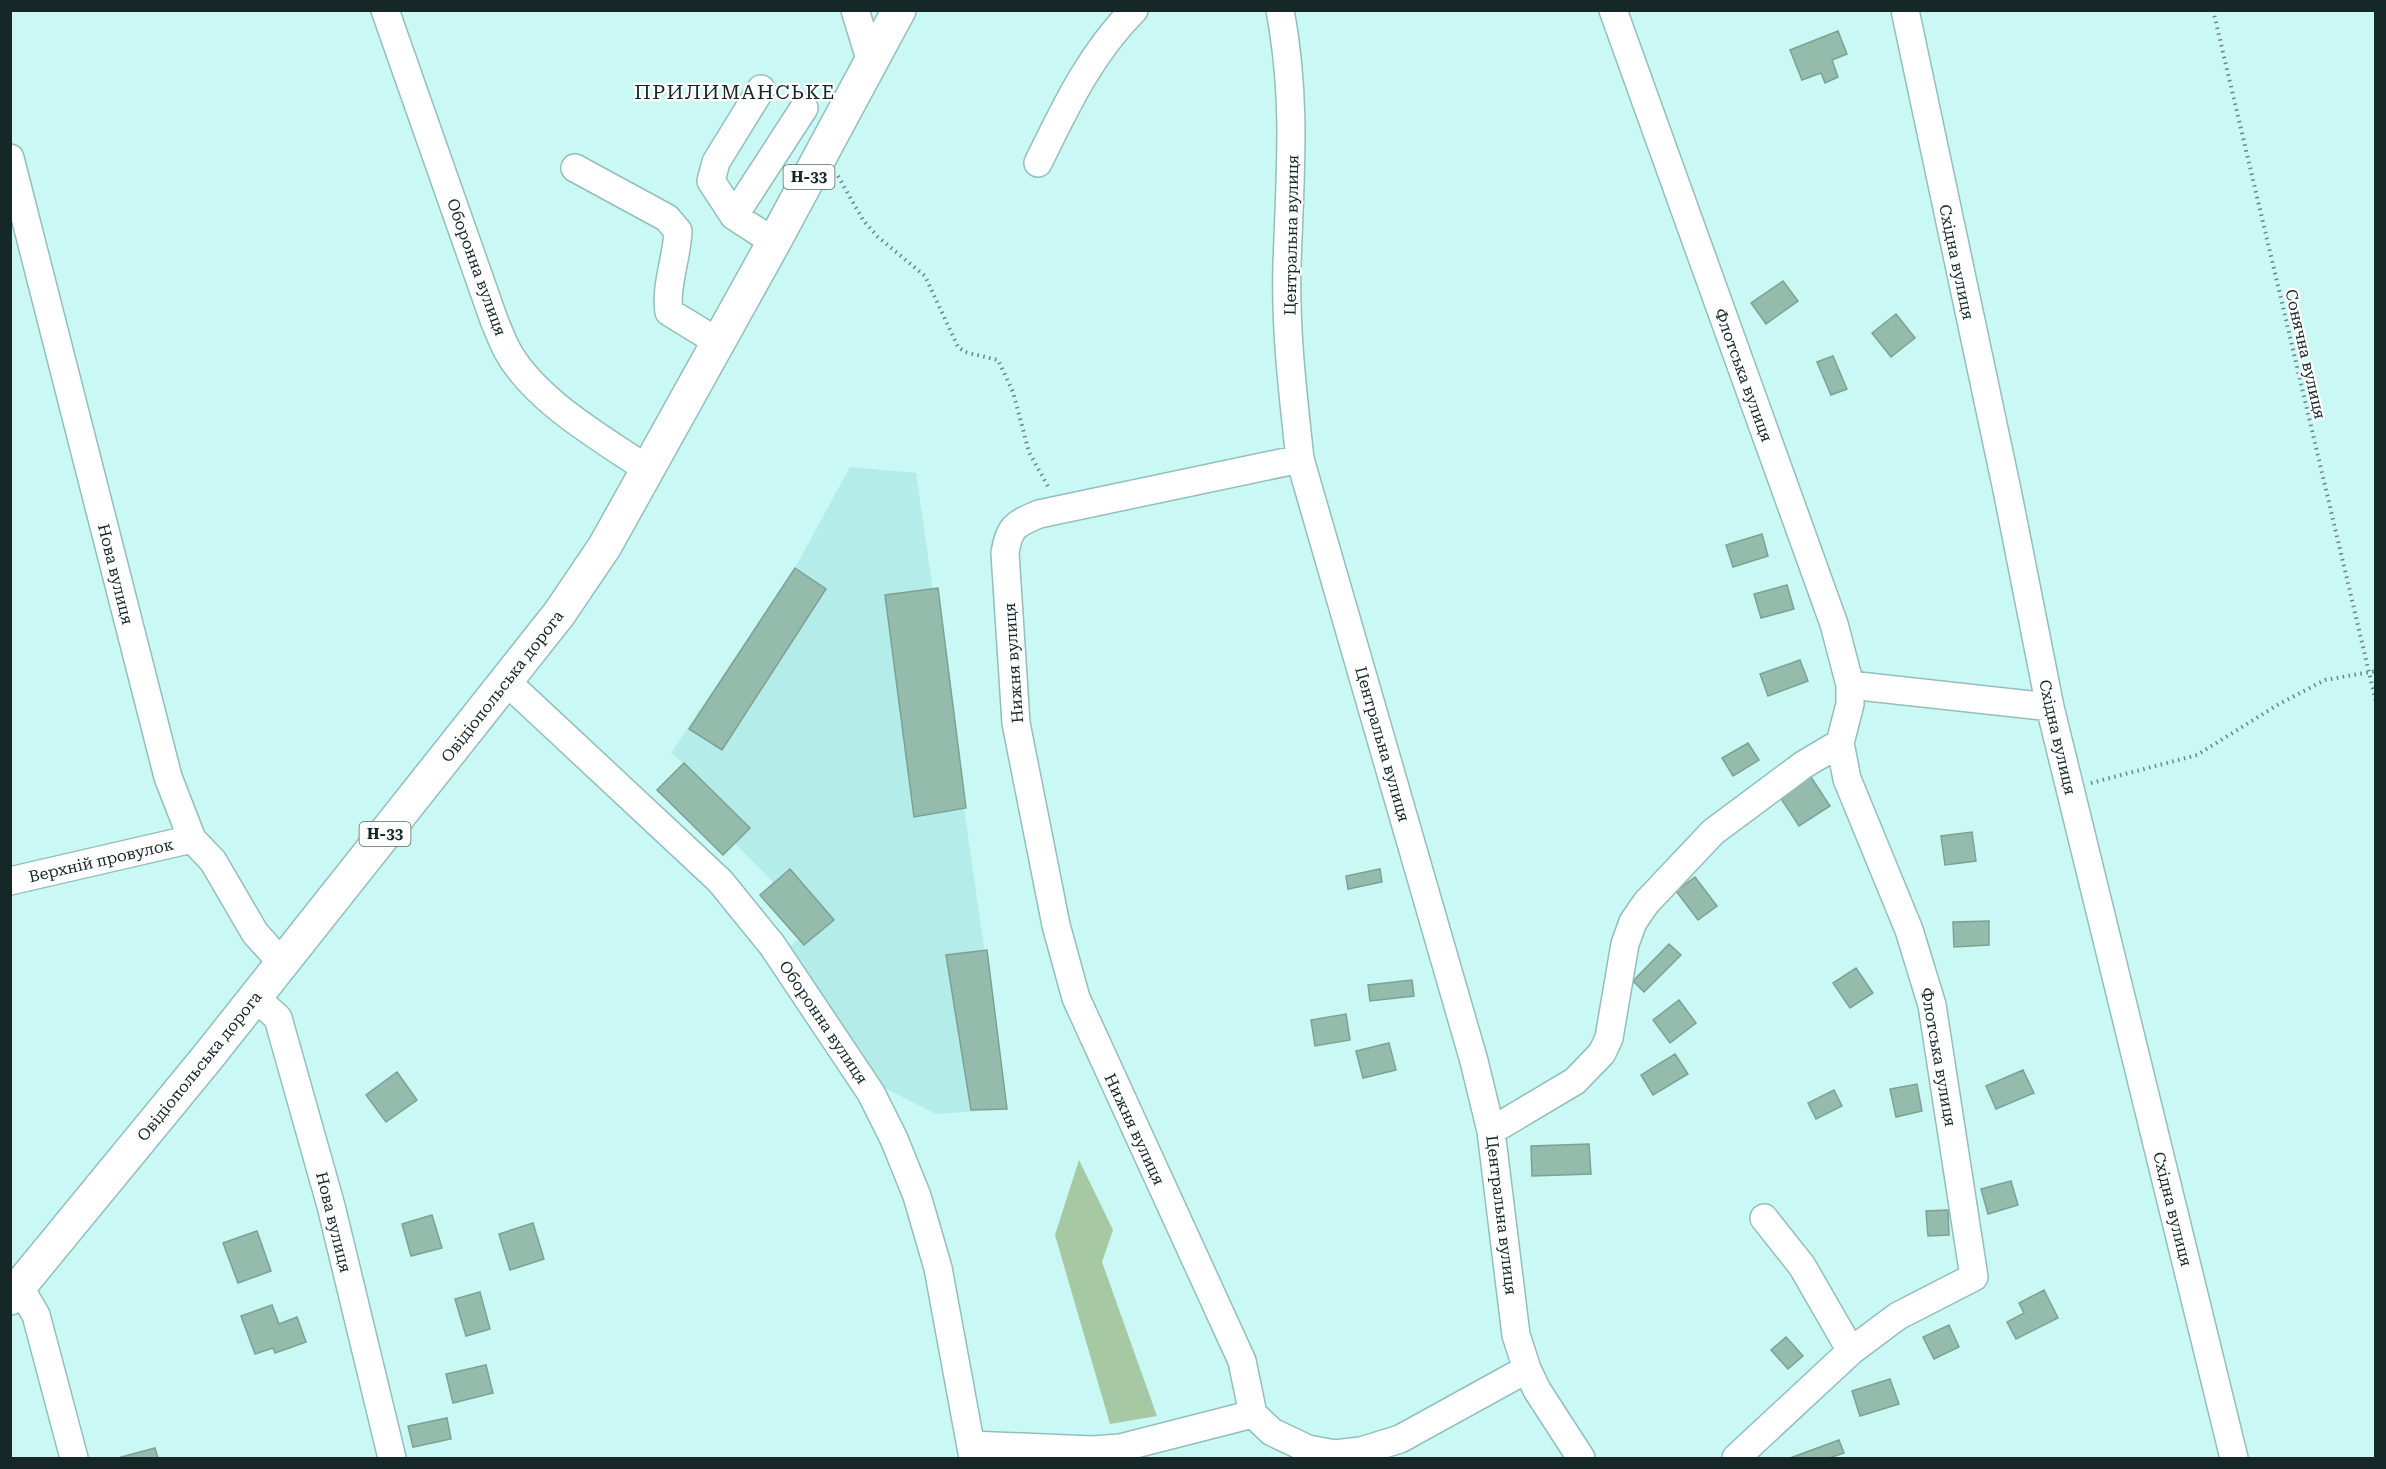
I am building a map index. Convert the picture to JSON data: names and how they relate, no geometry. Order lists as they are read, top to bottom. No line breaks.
{"streets":{"main road":["Н-33","Овідіопольська дорога"],"street":["Центральна вулиця","Східна вулиця","Оборонна вулиця","Флотська вулиця","Нова вулиця","Нижня вулиця","Верхній провулок"],"path":["Сонячна вулиця"]},"crossings":[["Оборонна вулиця","Овідіопольська дорога"],["Нова вулиця","Овідіопольська дорога"],["Нова вулиця","Верхній провулок"]],"districts":["ПРИЛИМАНСЬКЕ"]}
